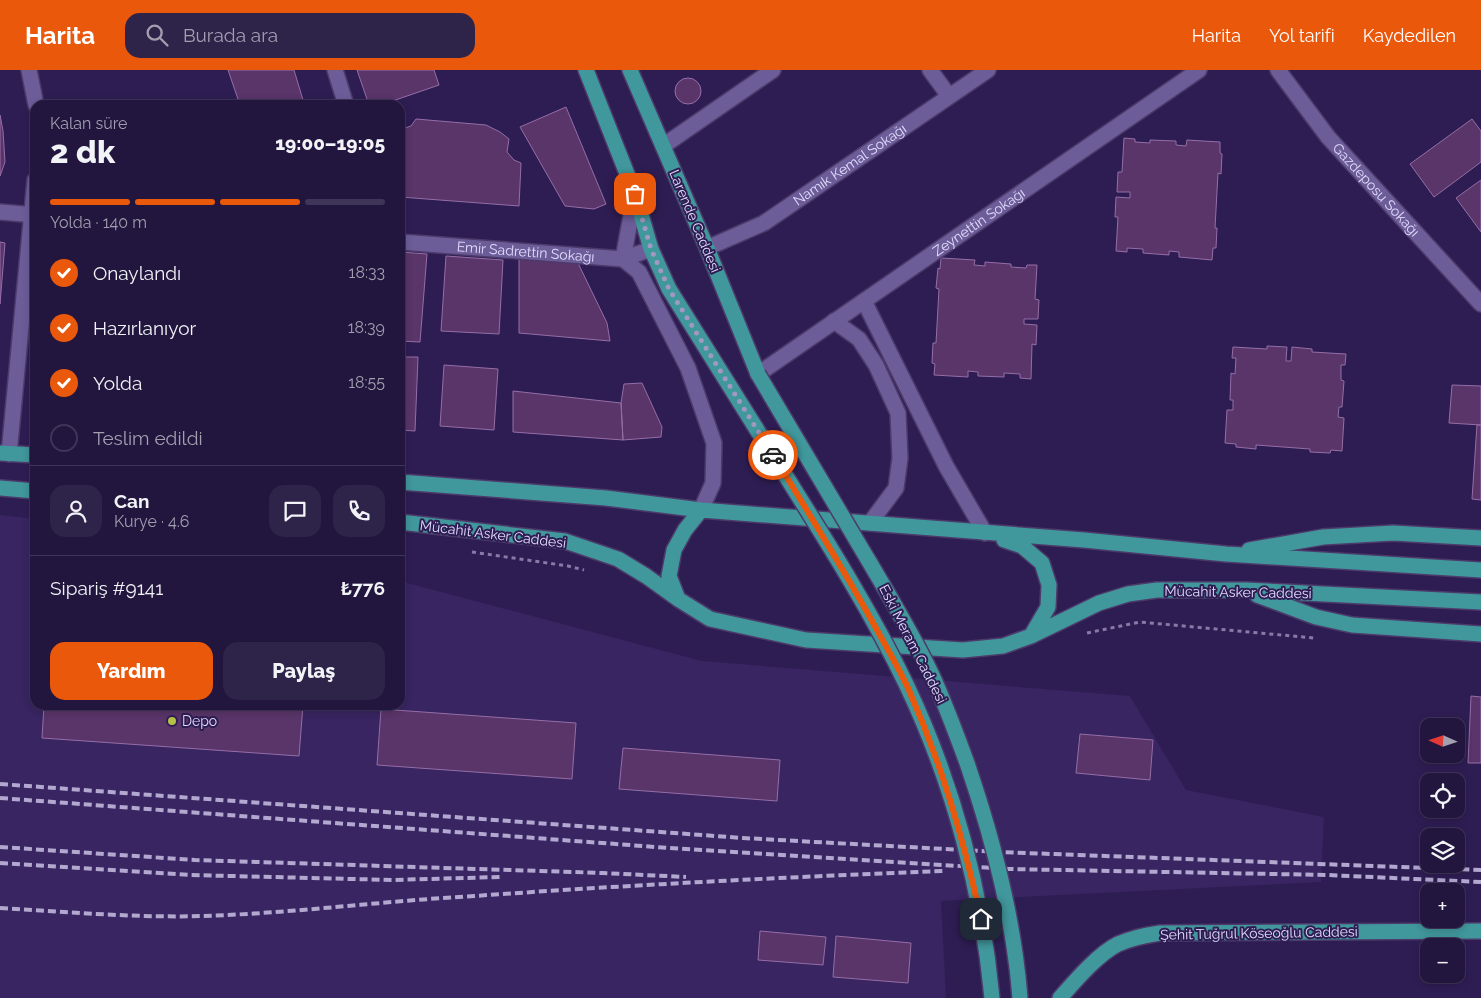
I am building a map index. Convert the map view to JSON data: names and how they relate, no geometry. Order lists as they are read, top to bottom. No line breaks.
{"streets":{"main road":["Larende Caddesi","Mücahit Asker Caddesi","Eski Meram Caddesi","Şehit Tuğrul Köseoğlu Caddesi"],"street":["Namık Kemal Sokağı","Gazdeposu Sokağı","Zeynettin Sokağı","Emir Sadrettin Sokağı"]},"crossings":[["Namık Kemal Sokağı","Larende Caddesi"],["Larende Caddesi","Zeynettin Sokağı"],["Larende Caddesi","Eski Meram Caddesi"],["Zeynettin Sokağı","Eski Meram Caddesi"],["Emir Sadrettin Sokağı","Eski Meram Caddesi"]],"places":["Depo"],"north":"left","page":{"header":"Harita","search":"Burada ara","nav":["Harita","Yol tarifi","Kaydedilen"],"heading":["2 dk","Kalan süre","19:00–19:05"],"panel":["Can","Kurye · 4.6","Sipariş #9141","₺776"],"bar":"Yolda · 140 m","list":[["Onaylandı","18:33"],["Hazırlanıyor","18:39"],["Yolda","18:55"],"Teslim edildi"],"buttons":["Yardım","Paylaş"],"map_buttons":["+","−"]}}
